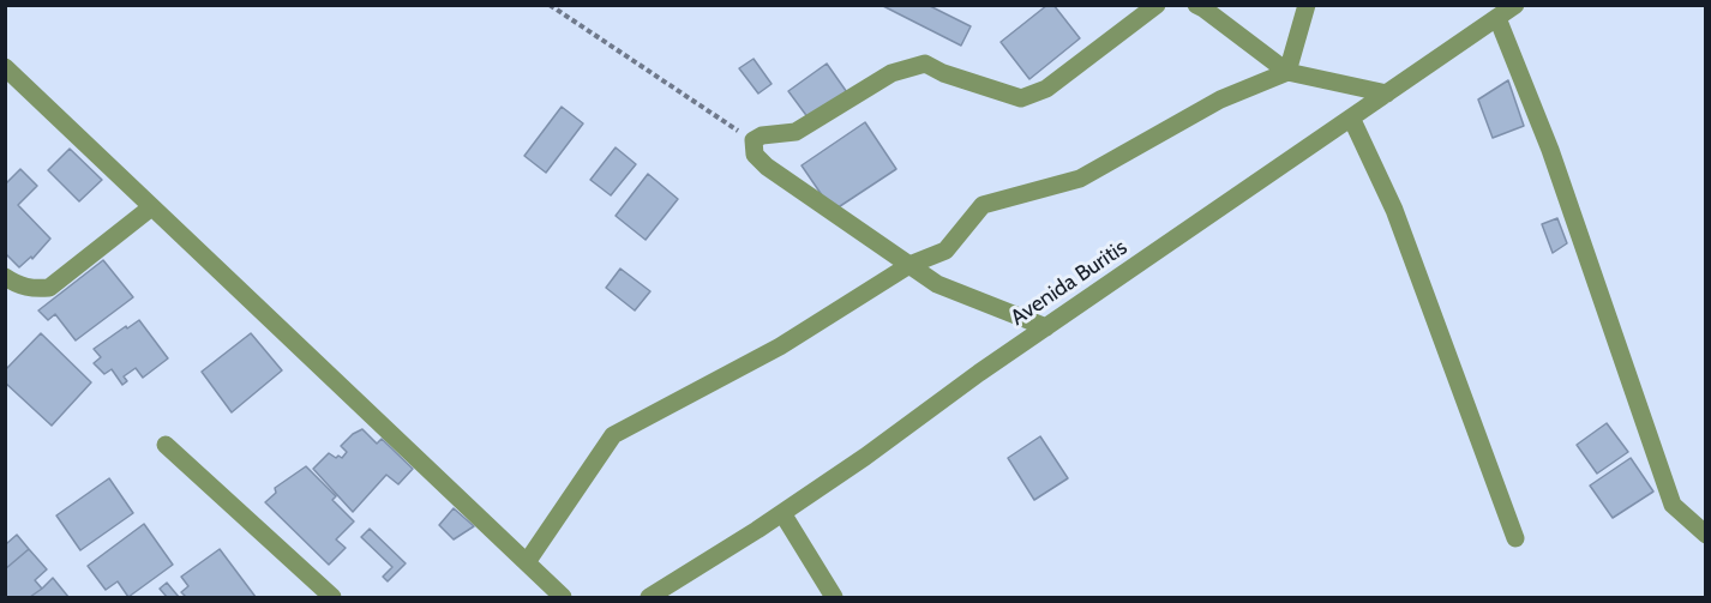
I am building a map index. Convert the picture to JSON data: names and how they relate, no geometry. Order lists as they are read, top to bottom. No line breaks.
{"streets":{"street":["Avenida Buritis"]}}
